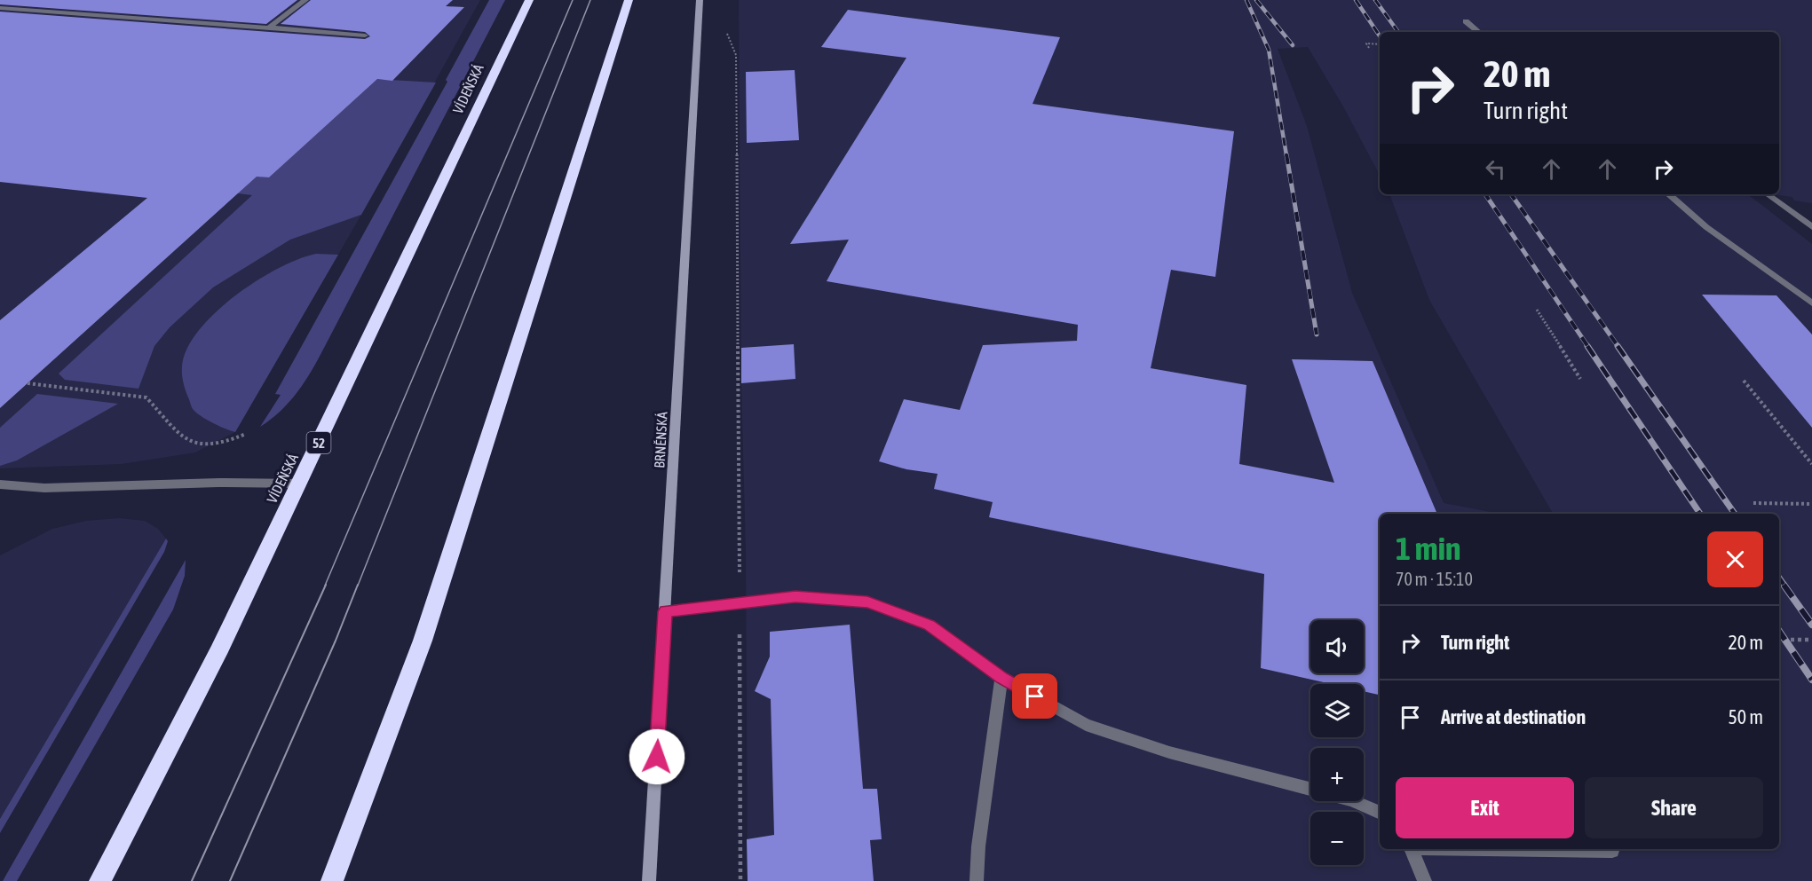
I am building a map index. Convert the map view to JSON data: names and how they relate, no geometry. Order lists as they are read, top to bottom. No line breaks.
{"streets":{"highway":["VÍDEŇSKÁ","52"],"street":["BRNĚNSKÁ"]},"page":{"turn":["20 m","Turn right"],"heading":["1 min","70 m · 15:10"],"list":[{"name":"Turn right","value":"20 m"},{"name":"Arrive at destination","value":"50 m"}],"map_buttons":["+","−"],"buttons":["Exit","Share"]}}
